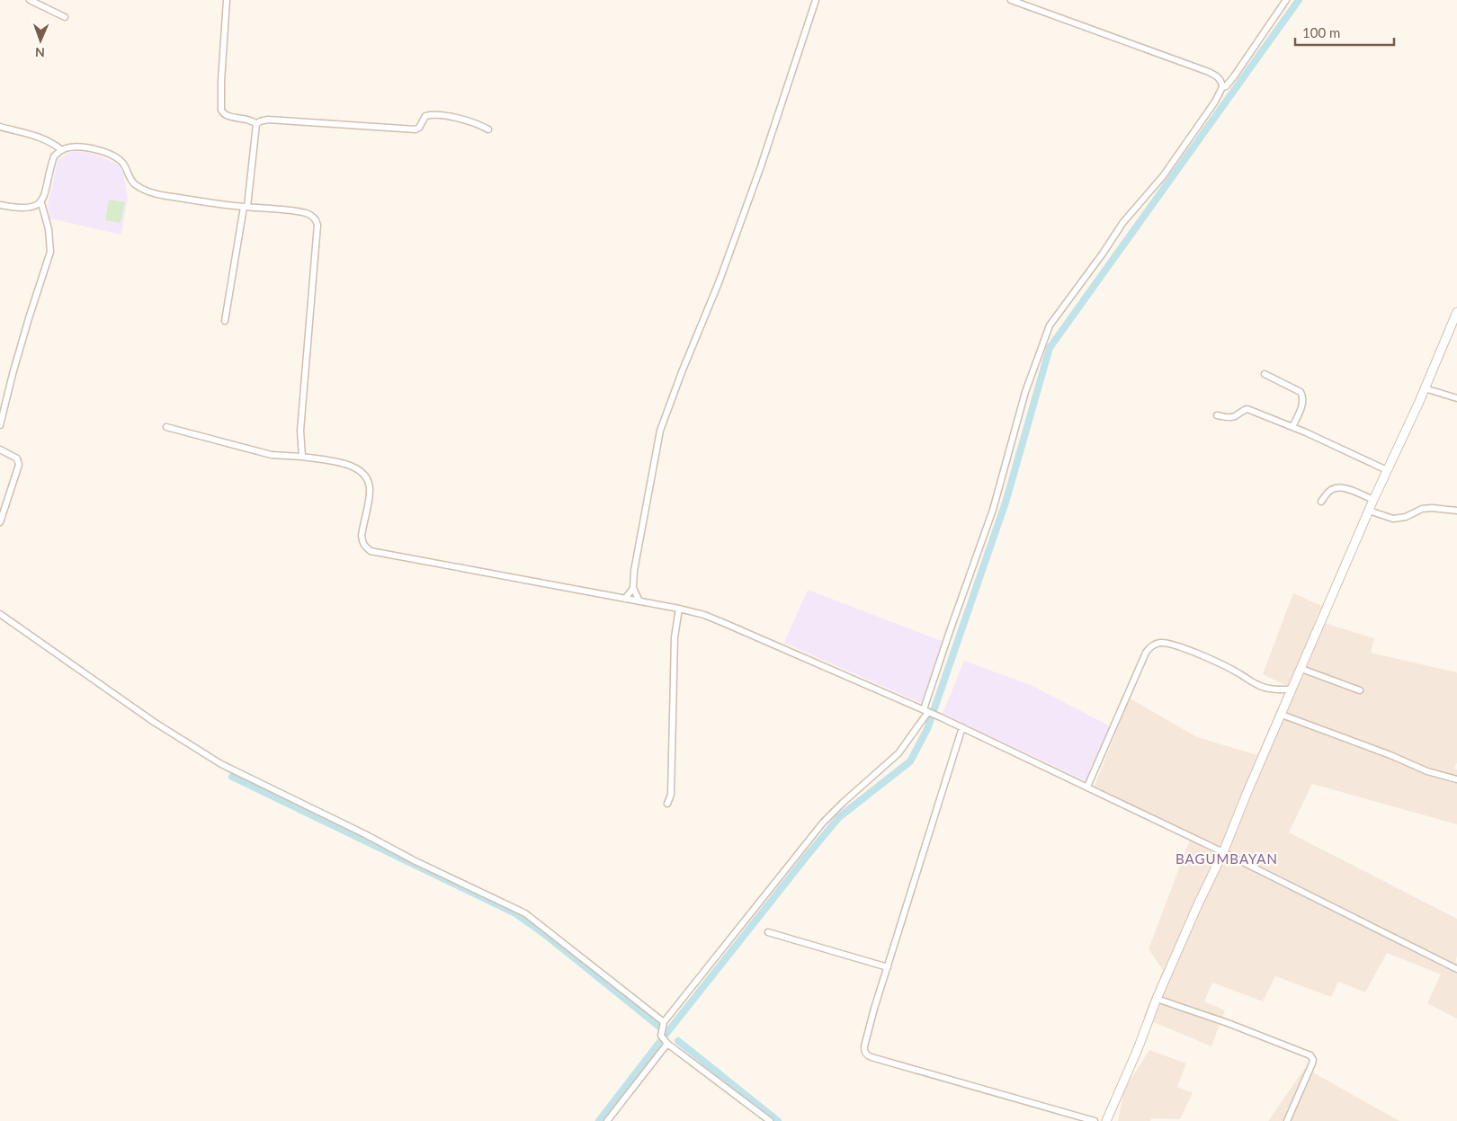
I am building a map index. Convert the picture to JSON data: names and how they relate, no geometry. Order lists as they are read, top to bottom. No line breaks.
{"districts":["BAGUMBAYAN"],"scale_bar":"100 m","north":"bottom"}
